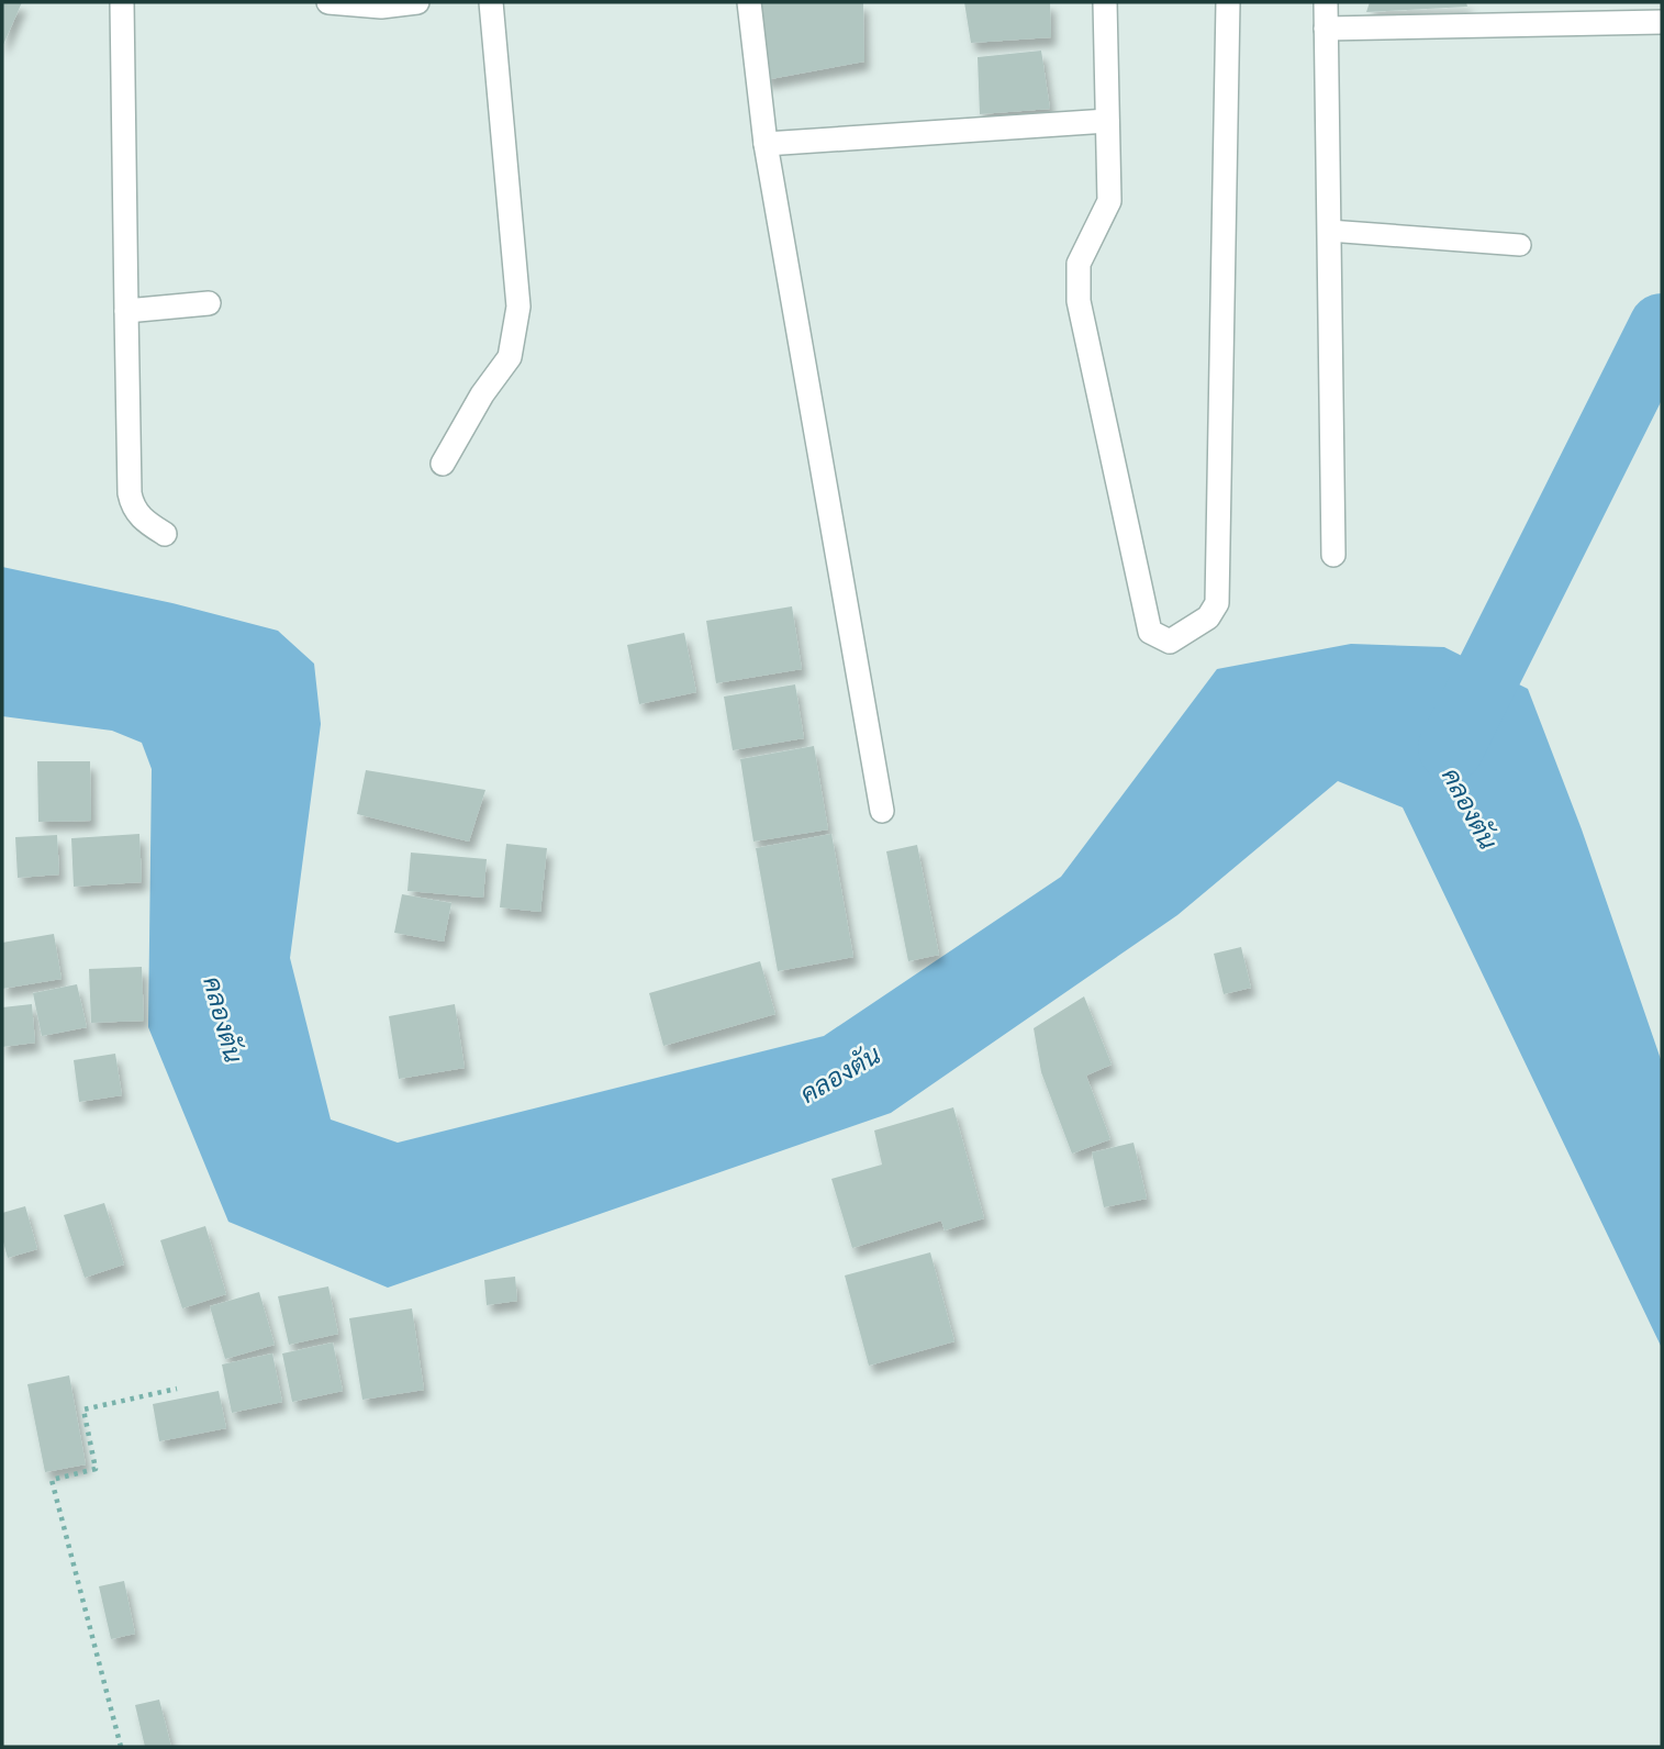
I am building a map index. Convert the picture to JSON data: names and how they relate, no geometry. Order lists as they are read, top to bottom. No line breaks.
{"water":["คลองตัน"]}
